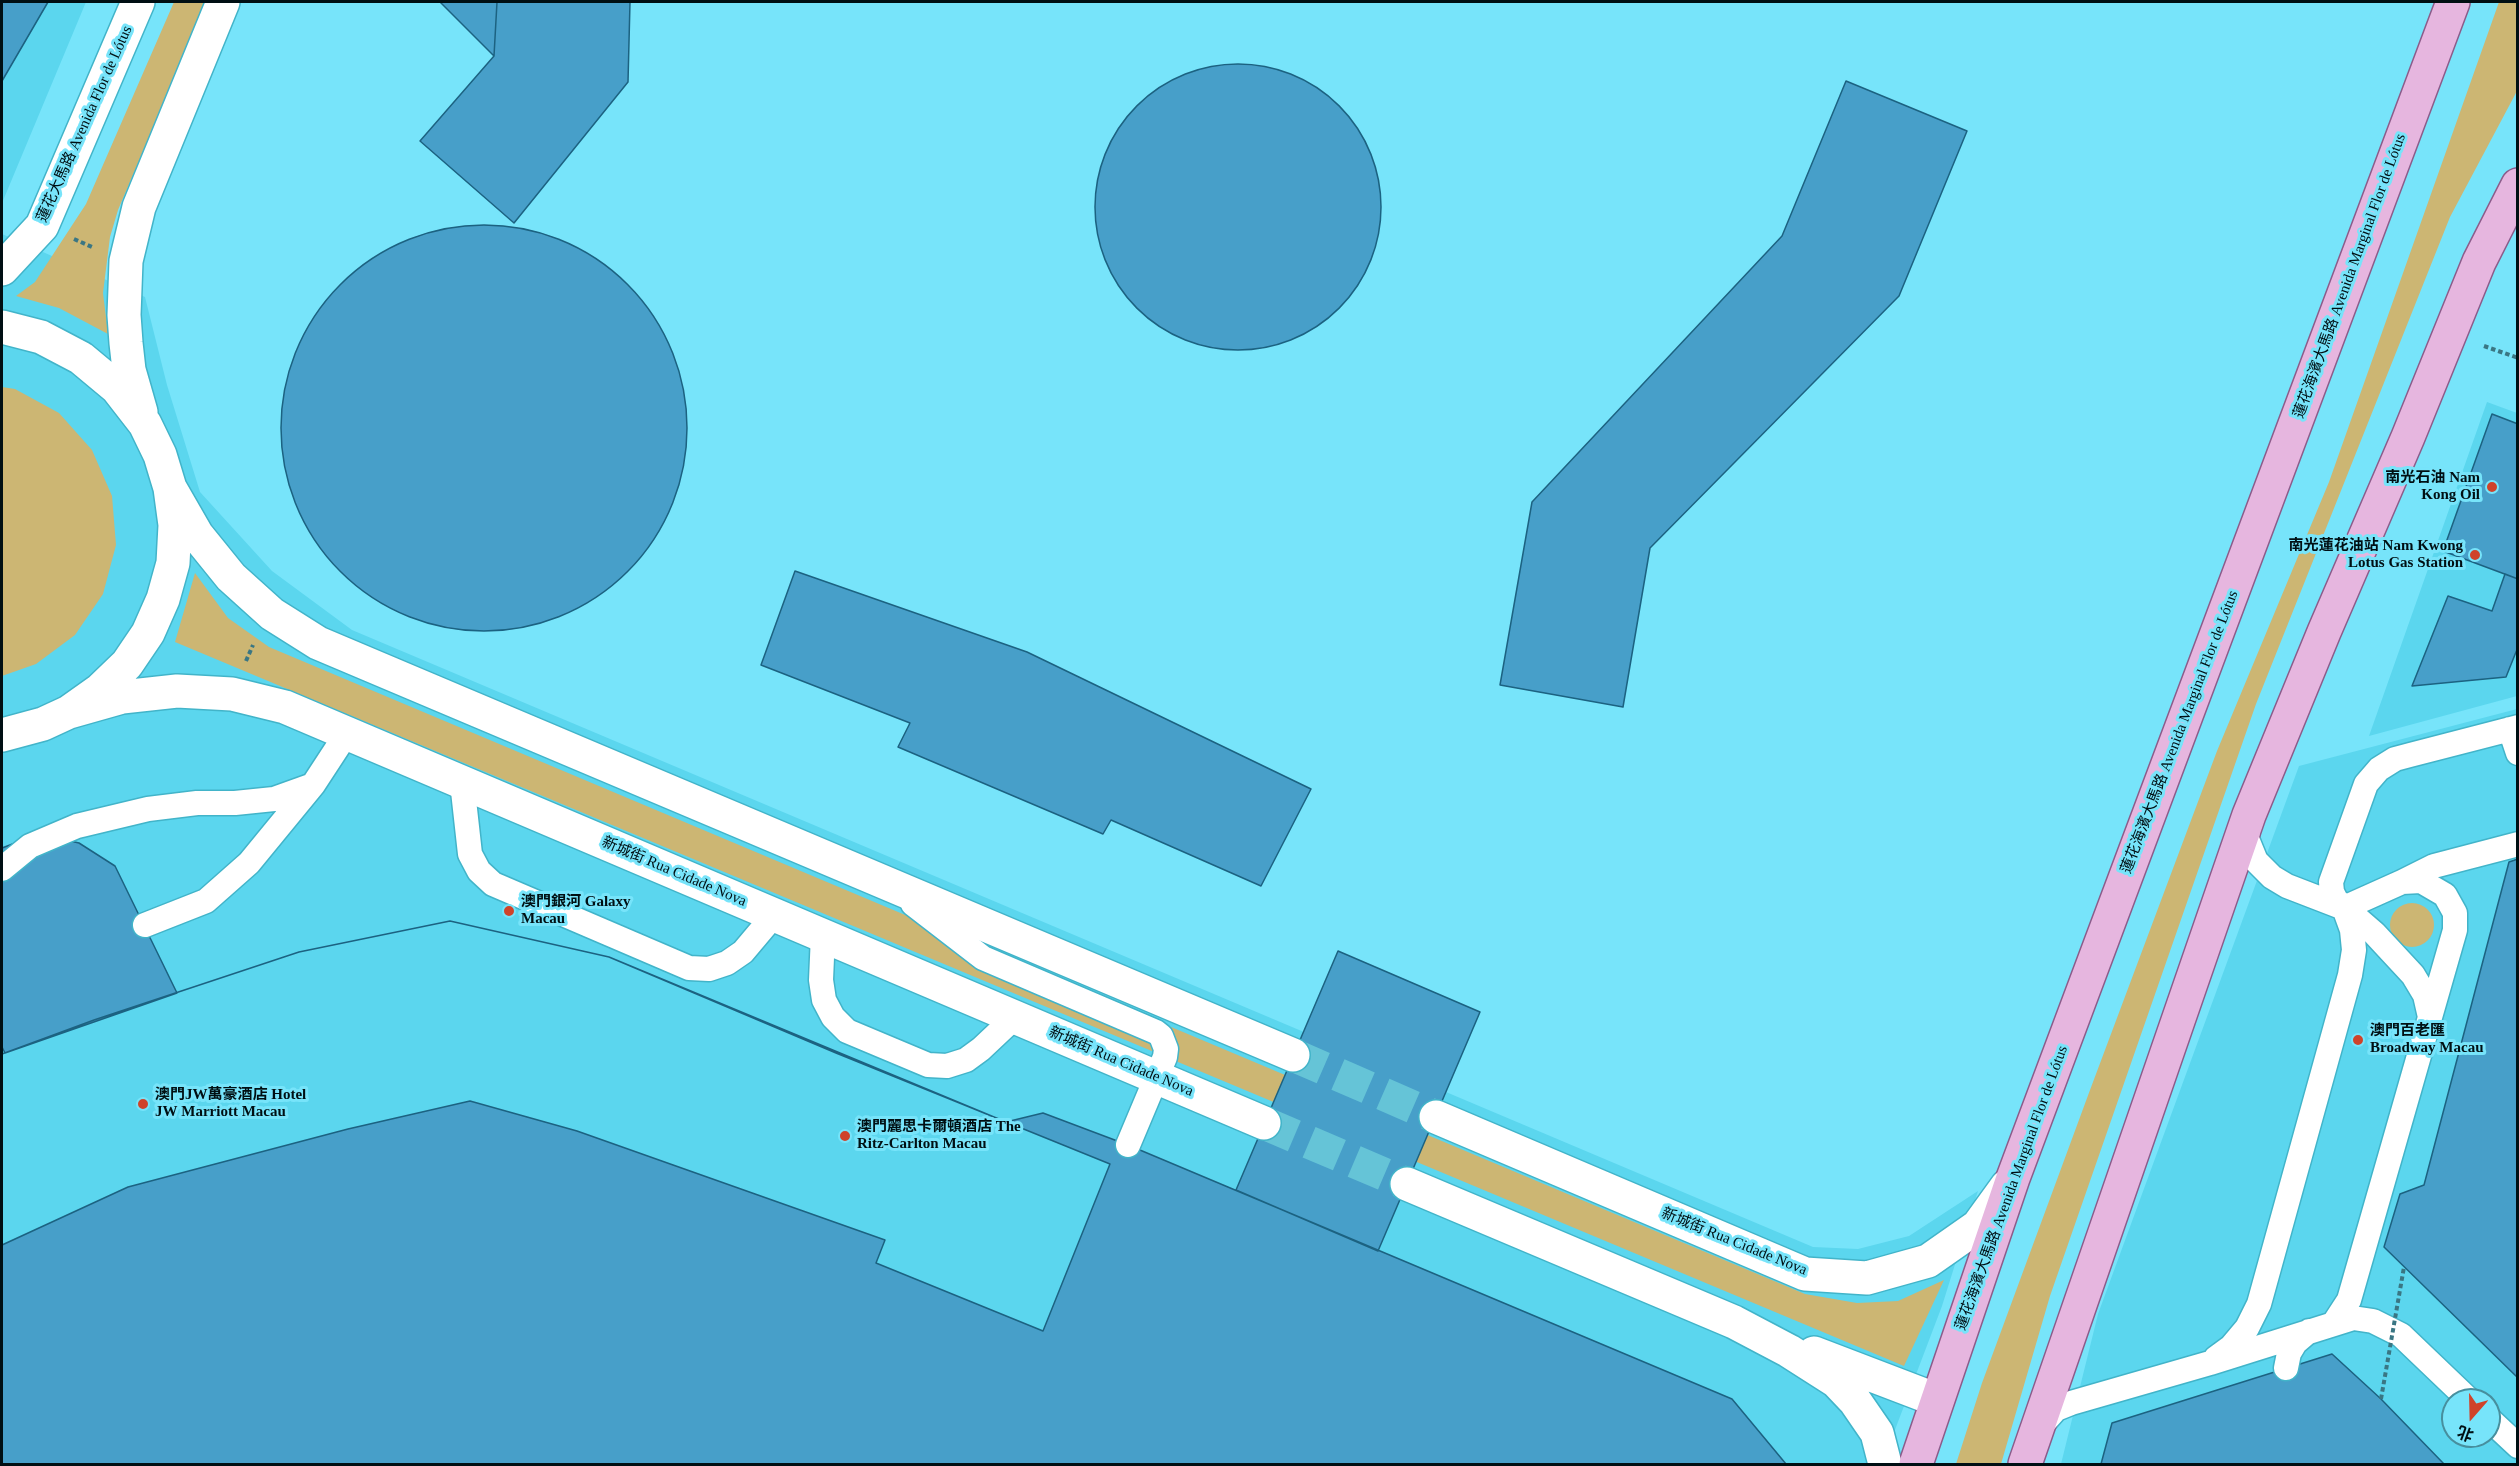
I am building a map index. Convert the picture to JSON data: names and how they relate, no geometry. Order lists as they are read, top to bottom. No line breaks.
{"streets":{"main road":["蓮花海濱大馬路 Avenida Marginal Flor de Lótus"],"street":["蓮花大馬路 Avenida Flor de Lótus","新城街 Rua Cidade Nova"]},"crossings":[["蓮花海濱大馬路 Avenida Marginal Flor de Lótus","新城街 Rua Cidade Nova"]],"places":["南光石油 Nam Kong Oil","南光蓮花油站 Nam Kwong Lotus Gas Station","澳門銀河 Galaxy Macau","澳門百老匯 Broadway Macau","澳門JW萬豪酒店 Hotel JW Marriott Macau","澳門麗思卡爾頓酒店 The Ritz-Carlton Macau"],"north":"bottom"}
